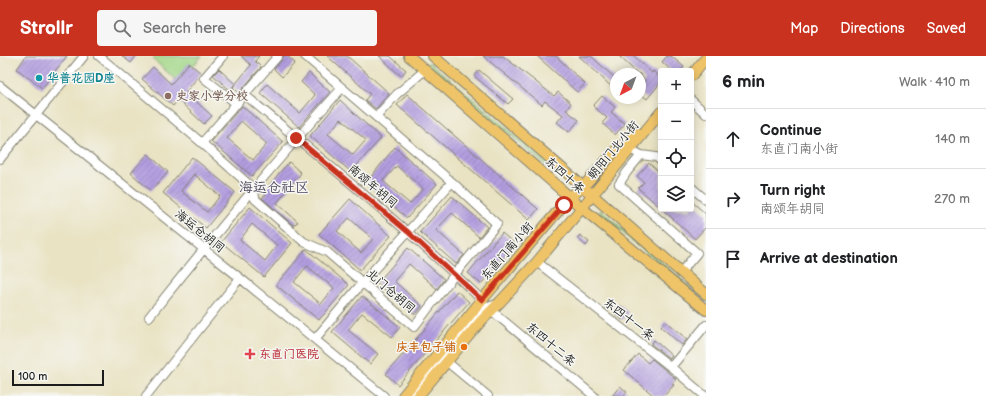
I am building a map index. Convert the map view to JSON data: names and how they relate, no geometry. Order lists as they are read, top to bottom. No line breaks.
{"streets":{"main road":["朝阳门北小街","东四十条","东直门南小街"],"street":["南颂年胡同","海运仓胡同","北门仓胡同","东四十一条","东四十二条"]},"crossings":[["朝阳门北小街","东四十条"],["朝阳门北小街","东直门南小街"],["东四十条","东直门南小街"],["南颂年胡同","东直门南小街"],["南颂年胡同","北门仓胡同"]],"districts":["海运仓社区"],"places":{"other":["华普花园D座","史家小学分校","庆丰包子铺"],"health":["东直门医院"]},"scale_bar":"100 m","north":"bottom left","page":{"header":"Strollr","search":"Search here","nav":["Map","Directions","Saved"],"heading":["6 min","Walk · 410 m"],"map_buttons":["+","−"],"list":[["Continue","东直门南小街","140 m"],["Turn right","南颂年胡同","270 m"],"Arrive at destination"],"scale":"100 m"}}
